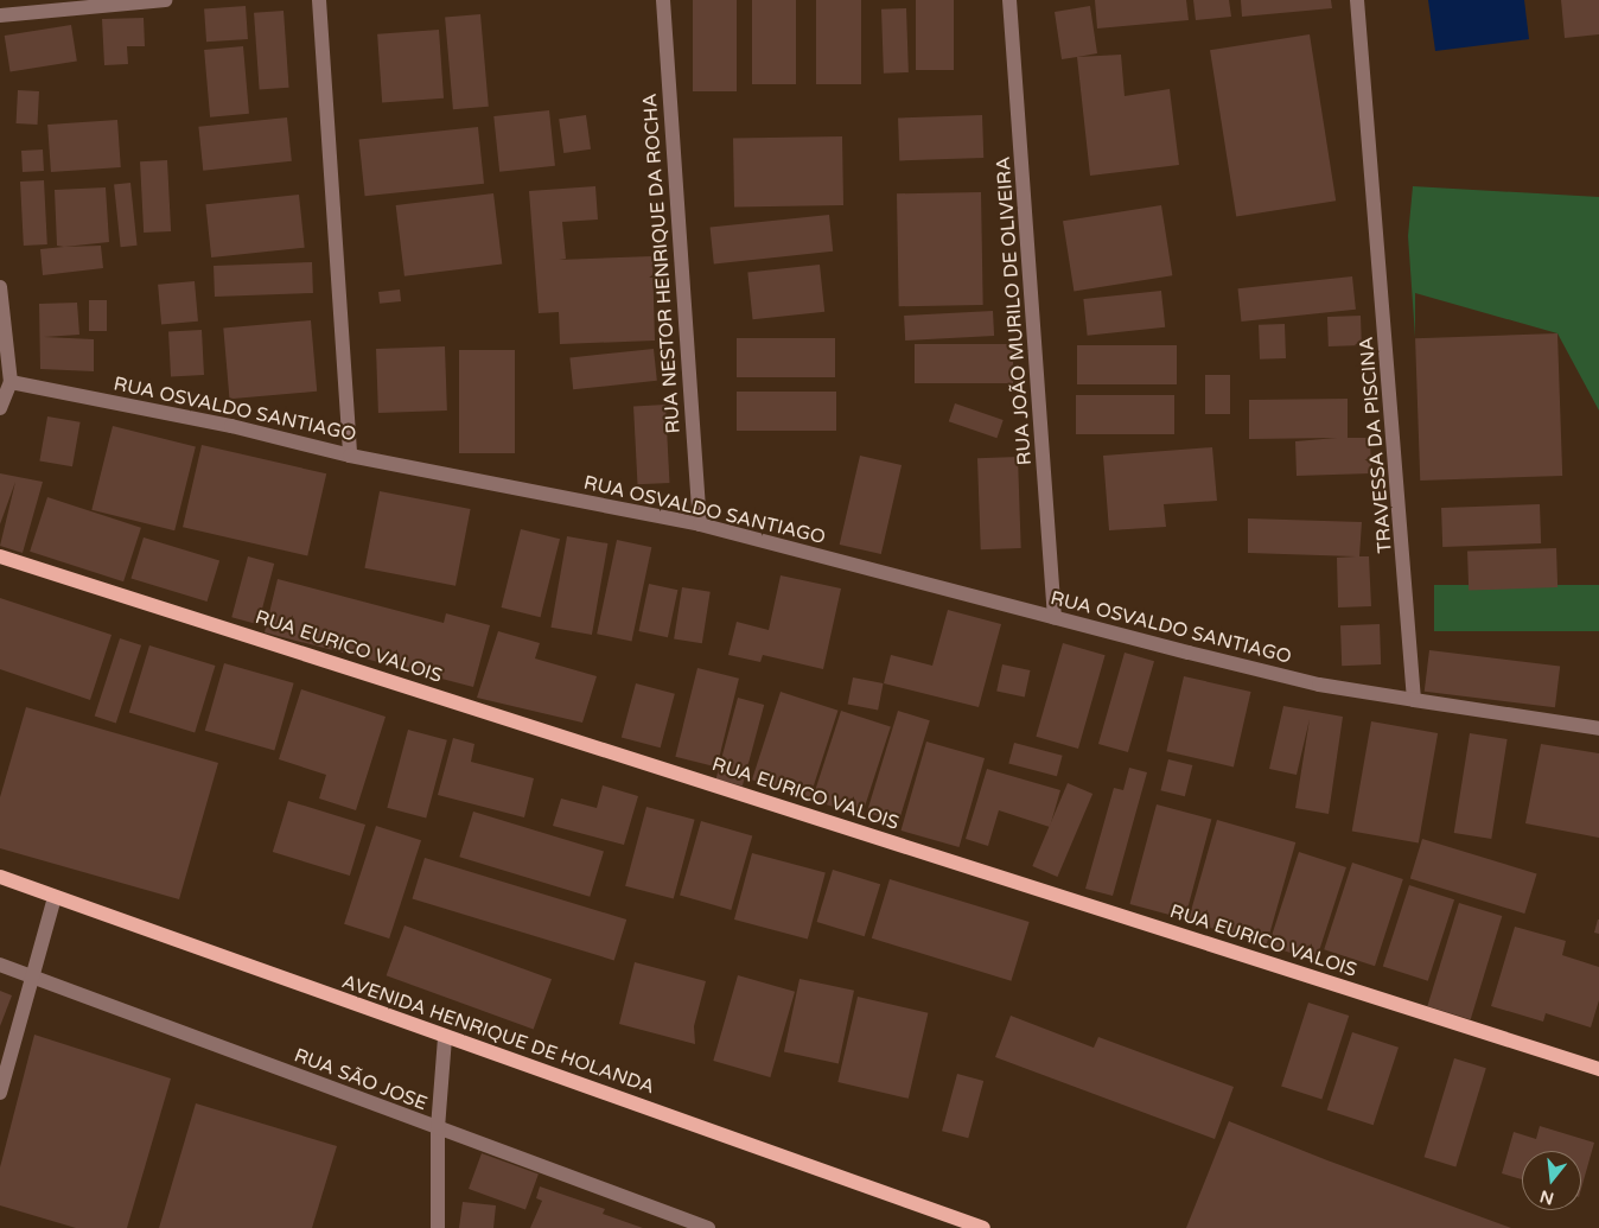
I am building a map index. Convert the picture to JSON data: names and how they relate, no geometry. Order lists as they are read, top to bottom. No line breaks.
{"streets":{"main road":["RUA EURICO VALOIS","AVENIDA HENRIQUE DE HOLANDA"],"street":["RUA NESTOR HENRIQUE DA ROCHA","RUA JOÃO MURILO DE OLIVEIRA","RUA OSVALDO SANTIAGO","TRAVESSA DA PISCINA","RUA SÃO JOSE"]},"crossings":[["RUA NESTOR HENRIQUE DA ROCHA","RUA OSVALDO SANTIAGO"],["RUA JOÃO MURILO DE OLIVEIRA","RUA OSVALDO SANTIAGO"],["RUA OSVALDO SANTIAGO","TRAVESSA DA PISCINA"]],"north":"bottom"}
